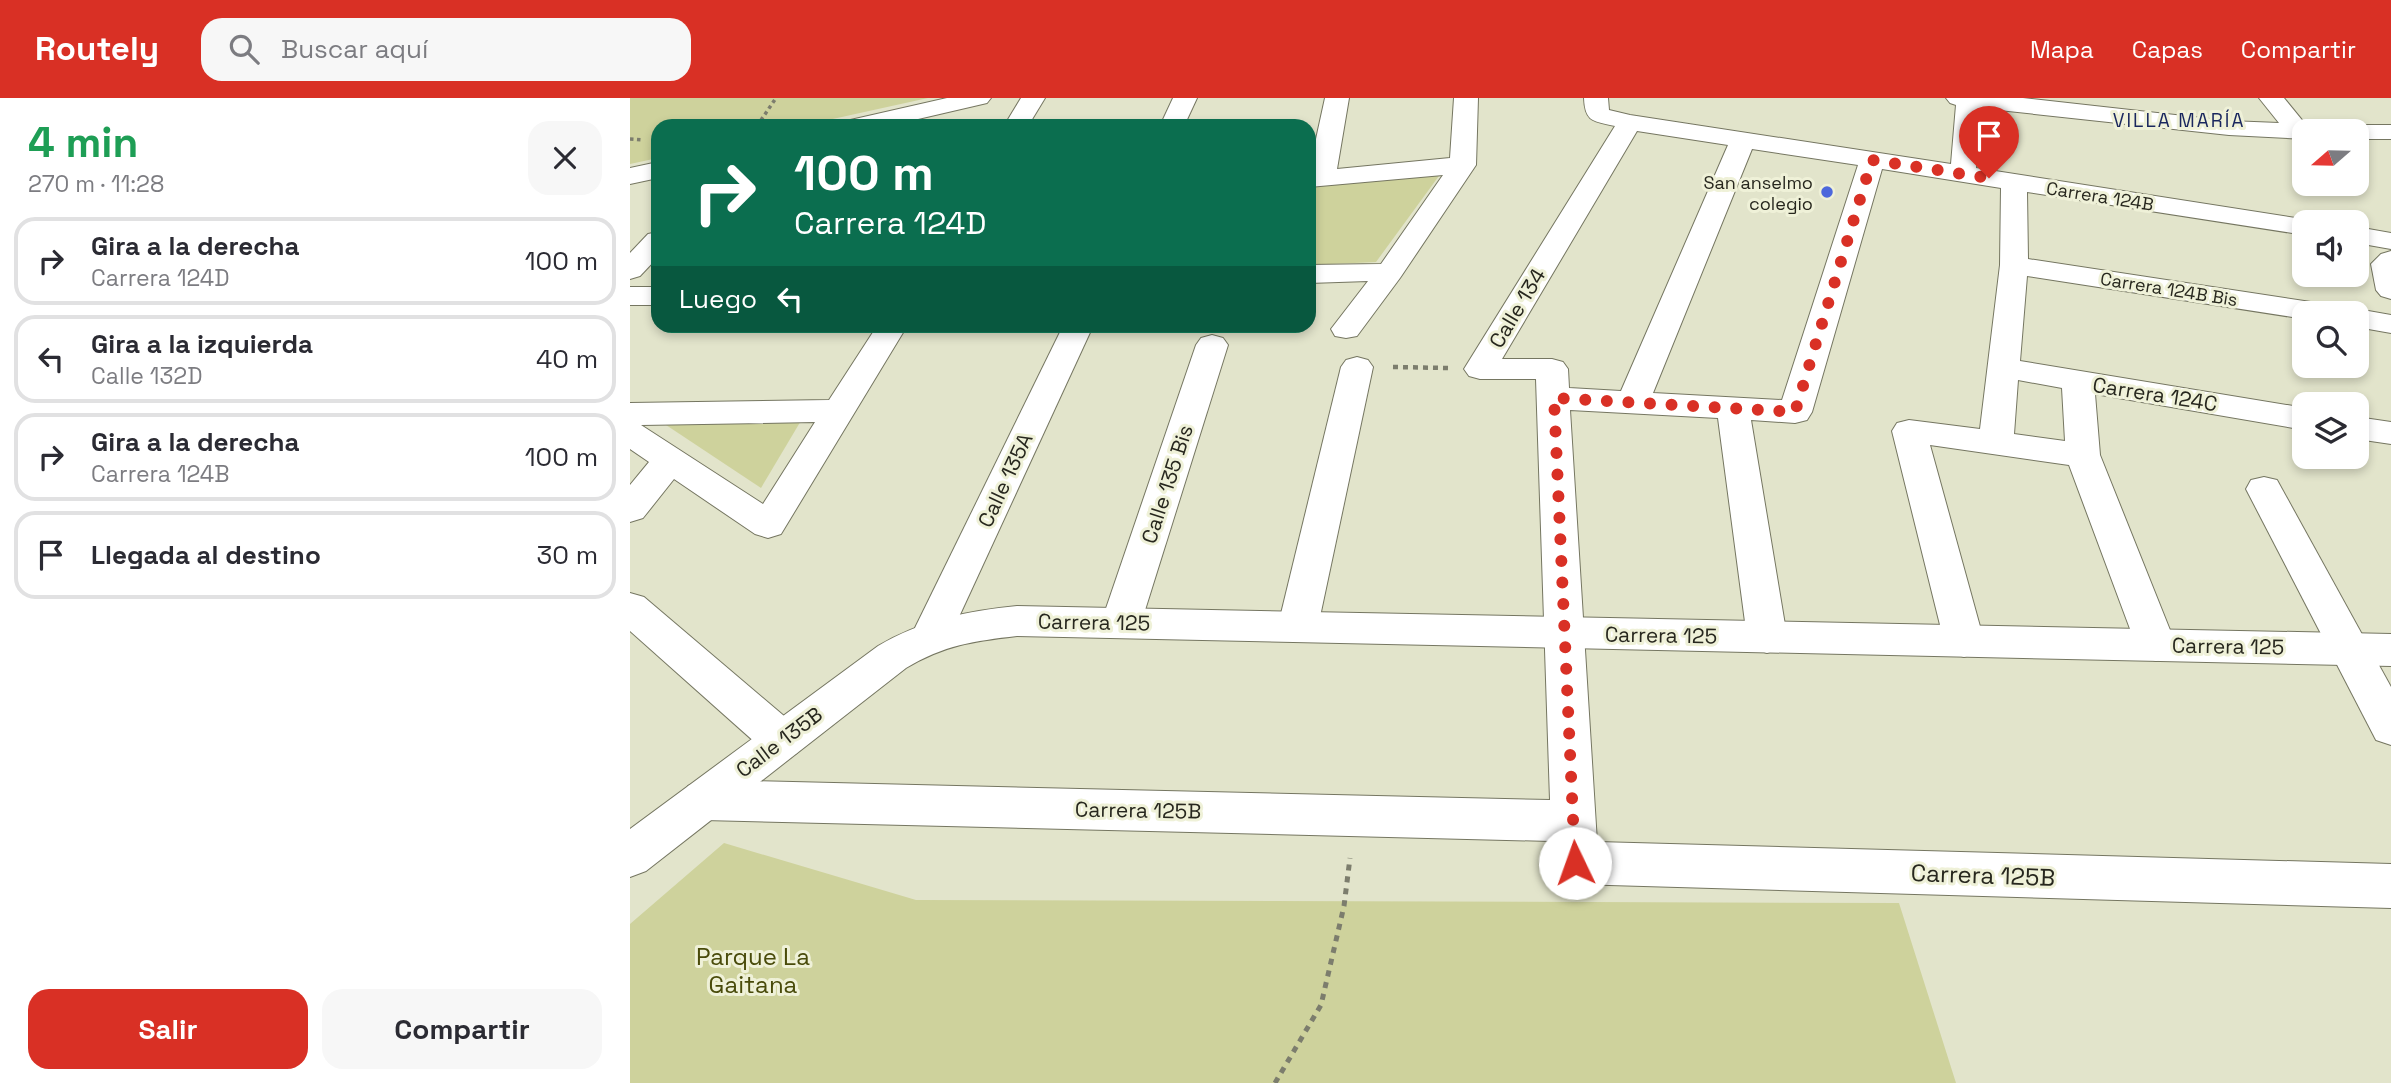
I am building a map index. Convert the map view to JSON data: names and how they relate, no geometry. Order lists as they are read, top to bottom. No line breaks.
{"streets":{"street":["Carrera 124B","Carrera 124B Bis","Calle 134","Carrera 124C","Calle 135A","Calle 135 Bis","Carrera 125","Calle 135B","Carrera 125B"]},"crossings":[["Carrera 124B","Calle 134"],["Calle 134","Carrera 125"],["Calle 134","Carrera 125B"],["Calle 135A","Carrera 125"],["Calle 135A","Calle 135B"],["Calle 135 Bis","Carrera 125"],["Carrera 125","Calle 135B"],["Calle 135B","Carrera 125B"]],"districts":["VILLA MARÍA"],"parks":["Parque La Gaitana"],"places":["San anselmo colegio"],"north":"left","page":{"header":"Routely","search":"Buscar aquí","nav":["Mapa","Capas","Compartir"],"heading":["4 min","270 m · 11:28"],"turn":["100 m","Carrera 124D"],"list":[{"name":"Gira a la derecha","note":"Carrera 124D","value":"100 m"},{"name":"Gira a la izquierda","note":"Calle 132D","value":"40 m"},{"name":"Gira a la derecha","note":"Carrera 124B","value":"100 m"},{"name":"Llegada al destino","value":"30 m"}],"then":"Luego","buttons":["Salir","Compartir"]}}
